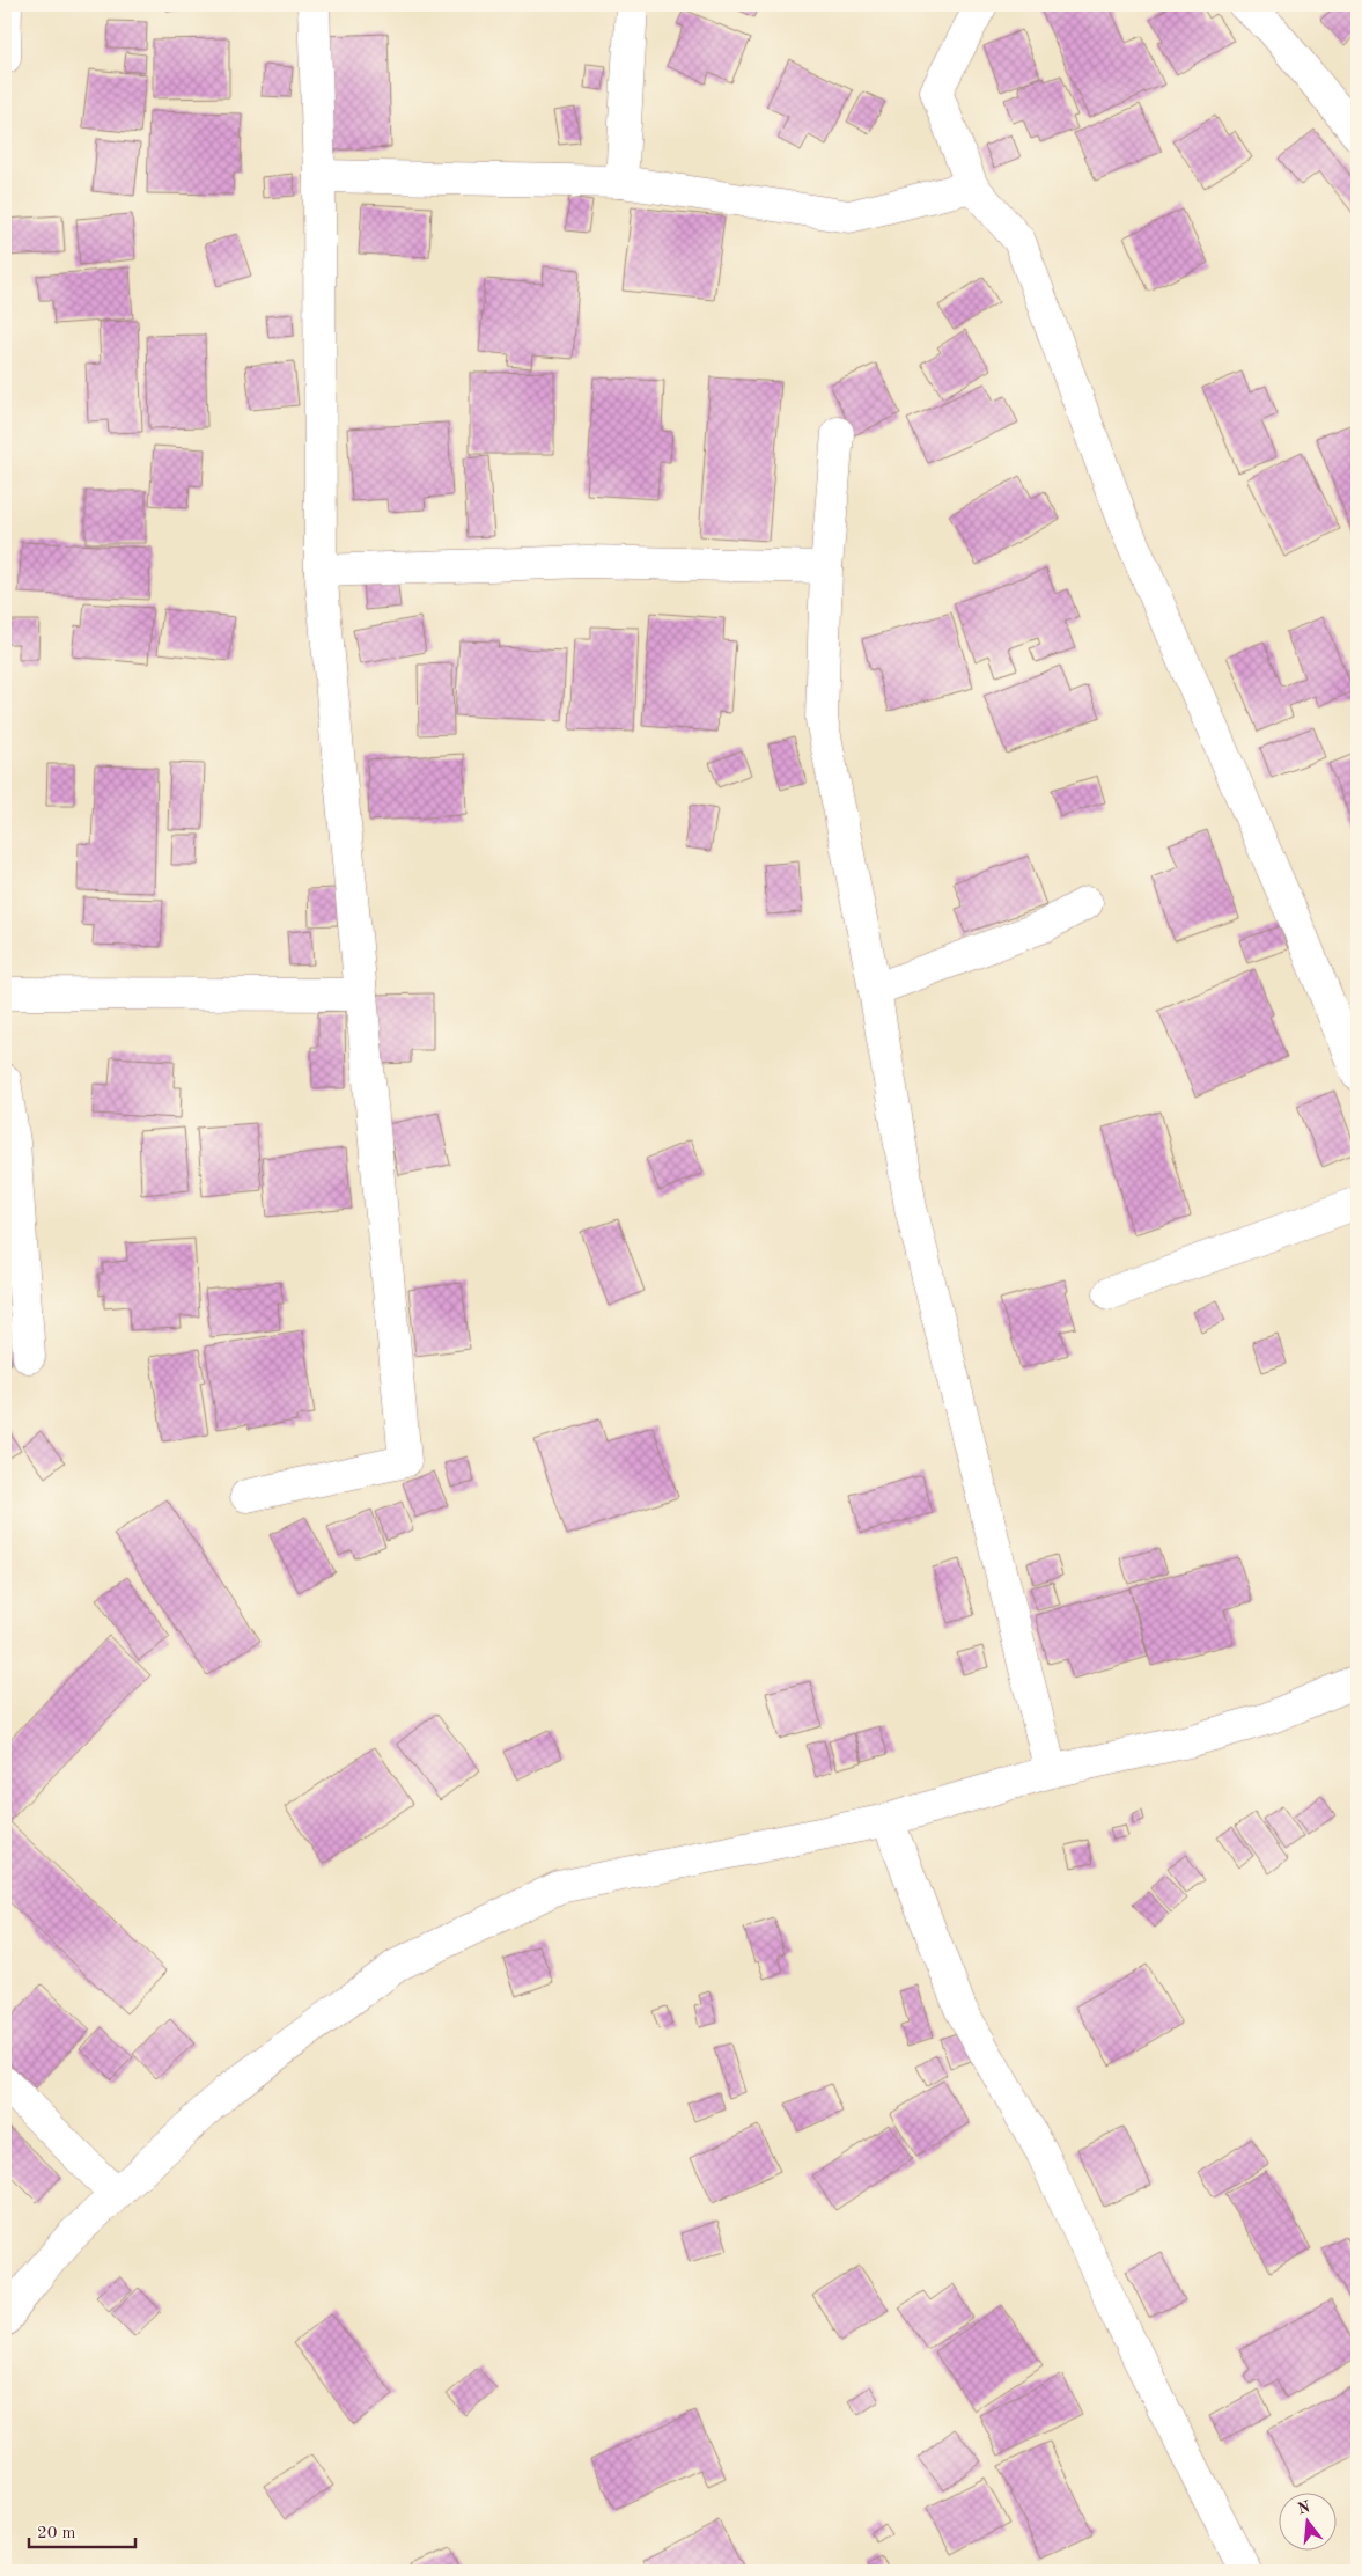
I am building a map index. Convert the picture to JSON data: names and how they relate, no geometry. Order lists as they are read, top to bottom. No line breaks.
{"scale_bar":"20 m","north":"top"}
